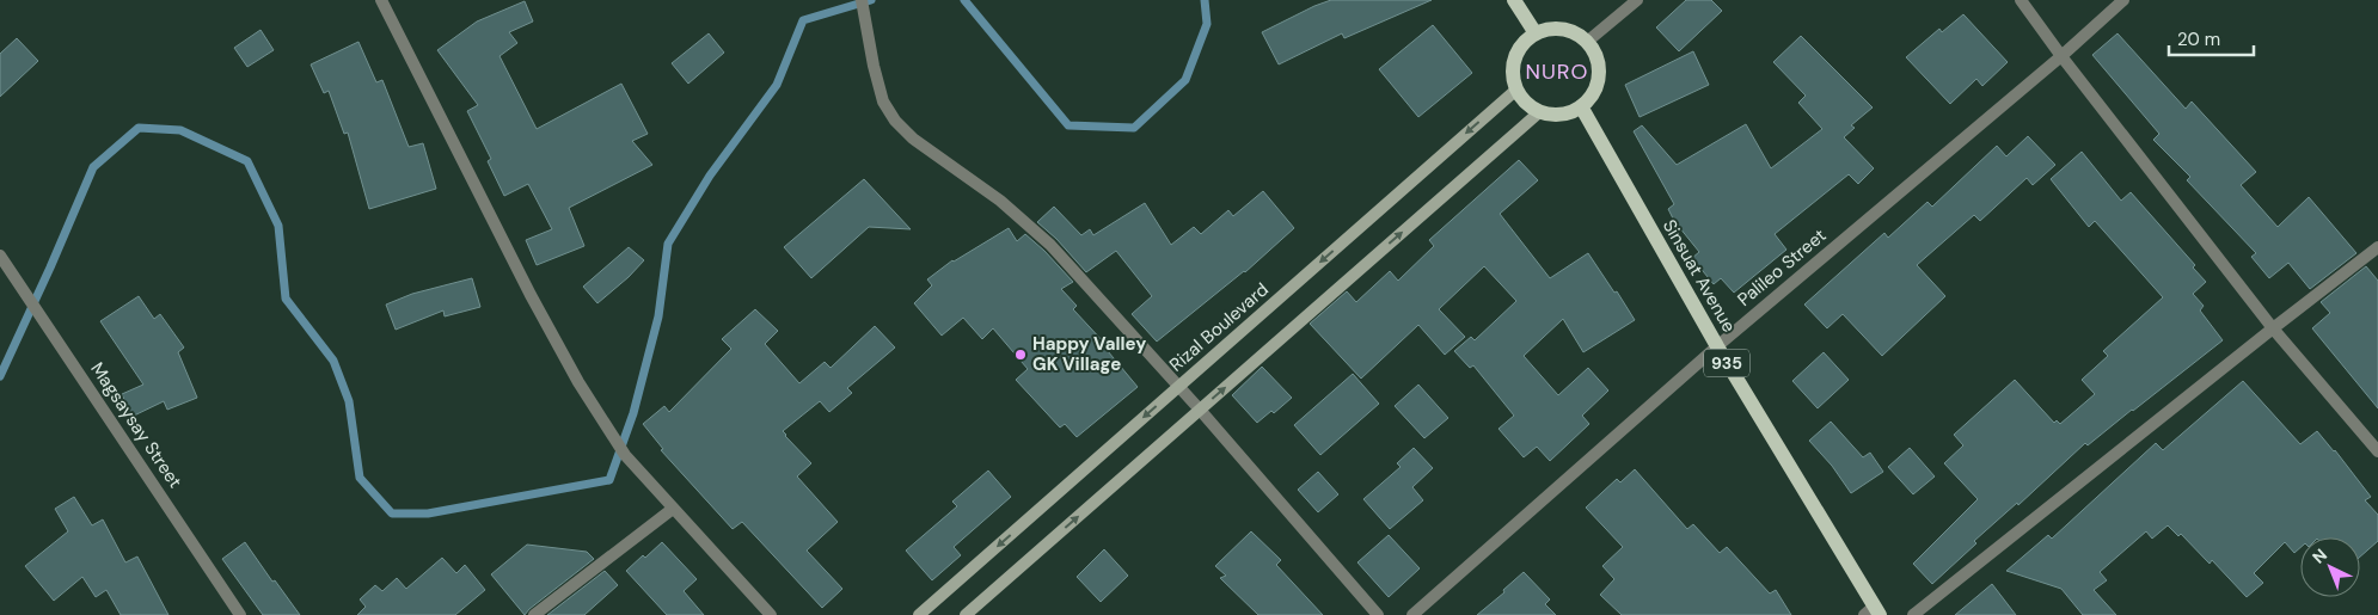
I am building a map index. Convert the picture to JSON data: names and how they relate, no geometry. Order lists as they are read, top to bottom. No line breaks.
{"streets":{"main road":["Sinsuat Avenue","Rizal Boulevard","935"],"street":["Palileo Street","Magsaysay Street"]},"crossings":[["Palileo Street","Sinsuat Avenue"],["Sinsuat Avenue","Rizal Boulevard"]],"districts":["NURO"],"places":["Happy Valley GK Village"],"scale_bar":"20 m","north":"top left"}
